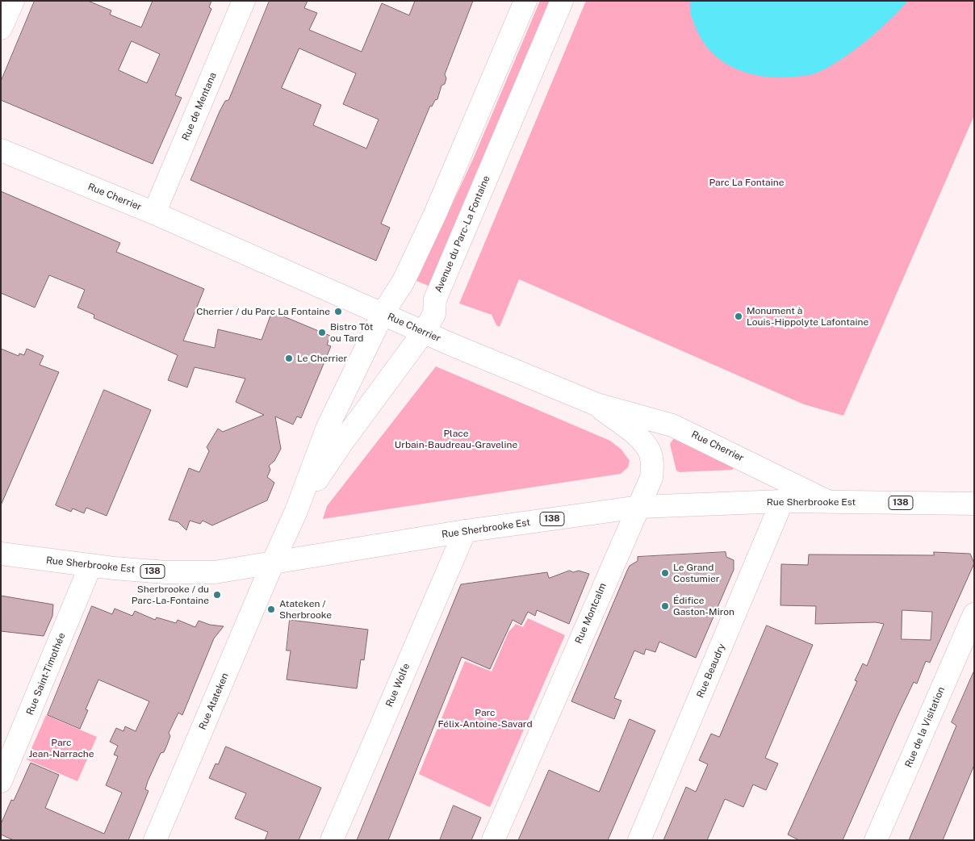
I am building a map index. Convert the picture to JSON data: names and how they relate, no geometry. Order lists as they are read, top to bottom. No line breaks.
{"streets":{"street":["Rue de Mentana","Rue Cherrier","Avenue du Parc-La Fontaine","Rue Sherbrooke Est","138","Rue Montcalm","Rue Beaudry","Rue Saint-Timothée","Rue Wolfe","Rue Atateken","Rue de la Visitation"]},"crossings":[["Rue de Mentana","Rue Cherrier"],["Rue Cherrier","Avenue du Parc-La Fontaine"],["Rue Cherrier","Rue Sherbrooke Est"],["Rue Cherrier","Rue Montcalm"],["Avenue du Parc-La Fontaine","Rue Sherbrooke Est"],["Avenue du Parc-La Fontaine","Rue Atateken"],["Rue Sherbrooke Est","Rue Montcalm"],["Rue Sherbrooke Est","Rue Beaudry"],["Rue Sherbrooke Est","Rue Saint-Timothée"],["Rue Sherbrooke Est","Rue Wolfe"],["Rue Sherbrooke Est","Rue Atateken"]],"parks":["Parc La Fontaine","Place Urbain-Baudreau-Graveline","Parc Félix-Antoine-Savard","Parc Jean-Narrache"],"places":["Cherrier / du Parc La Fontaine","Monument à Louis-Hippolyte Lafontaine","Bistro Tôt ou Tard","Le Cherrier","Le Grand Costumier","Sherbrooke / du Parc-La-Fontaine","Édifice Gaston-Miron","Atateken / Sherbrooke"]}
